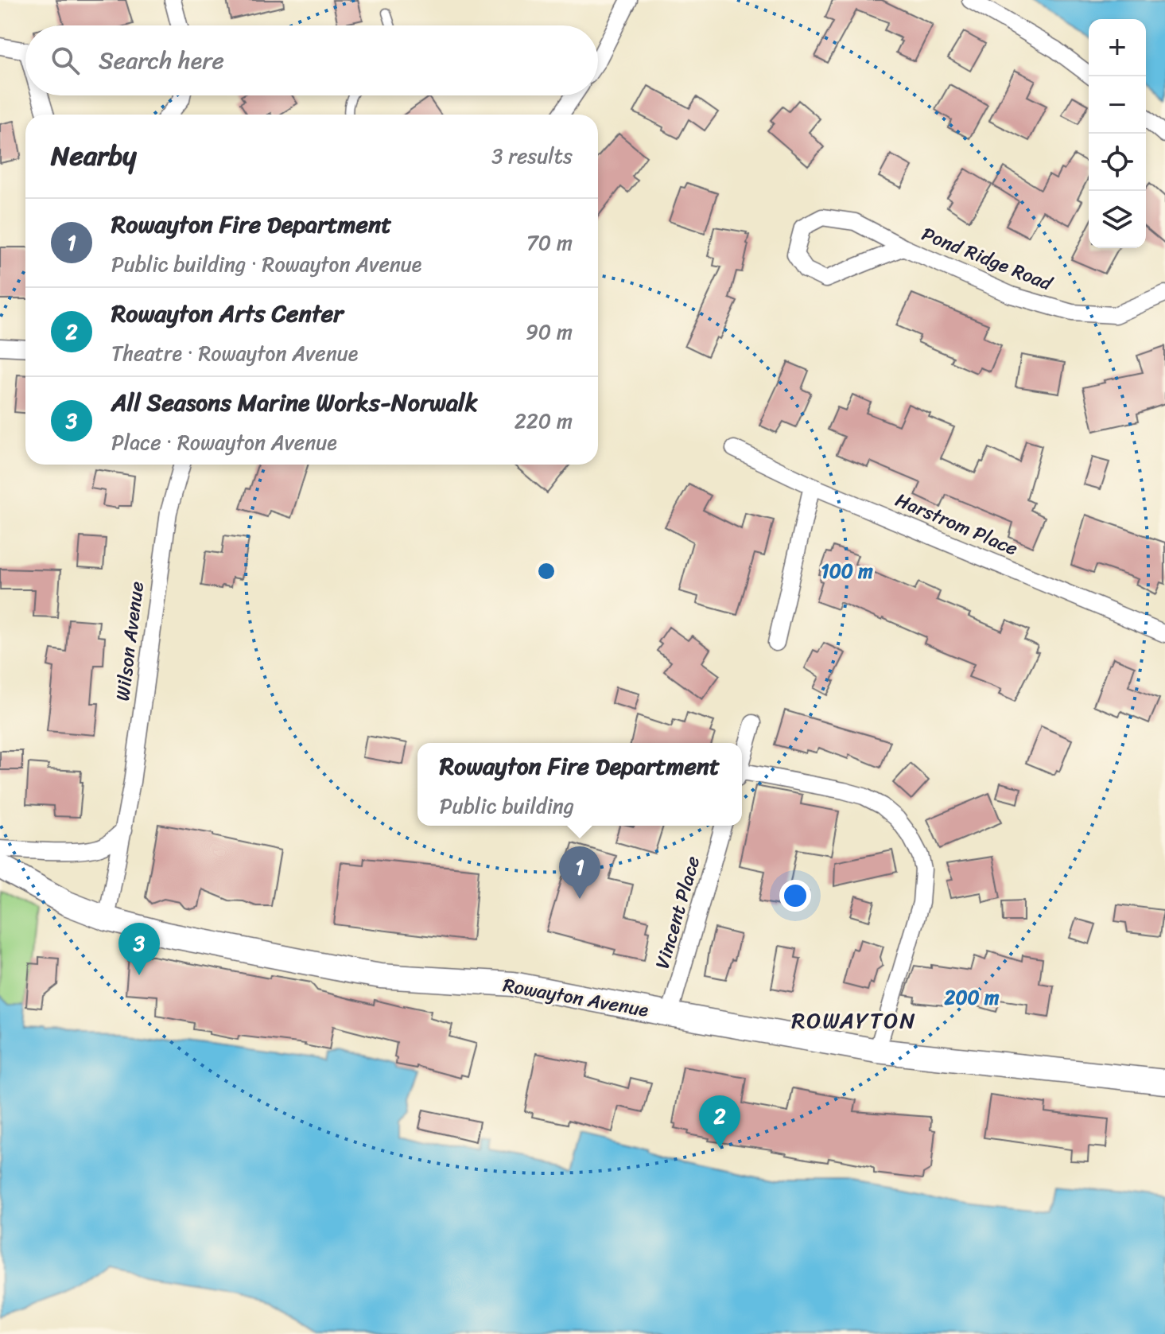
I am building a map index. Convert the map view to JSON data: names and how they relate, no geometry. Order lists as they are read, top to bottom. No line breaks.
{"streets":{"main road":["Rowayton Avenue"],"street":["Pond Ridge Road","Harstrom Place","Wilson Avenue","Vincent Place"]},"crossings":[["Wilson Avenue","Rowayton Avenue"],["Vincent Place","Rowayton Avenue"]],"districts":["ROWAYTON"],"page":{"map_buttons":["+","−"],"search":"Search here","heading":["Nearby","3 results"],"list":[{"mark":"1","name":"Rowayton Fire Department","note":"Public building · Rowayton Avenue","value":"70 m"},{"mark":"2","name":"Rowayton Arts Center","note":"Theatre · Rowayton Avenue","value":"90 m"},{"mark":"3","name":"All Seasons Marine Works-Norwalk","note":"Place · Rowayton Avenue","value":"220 m"}],"popup":["Rowayton Fire Department","Public building"],"pins":["1","3","2"]},"rings":["100 m","200 m"]}
